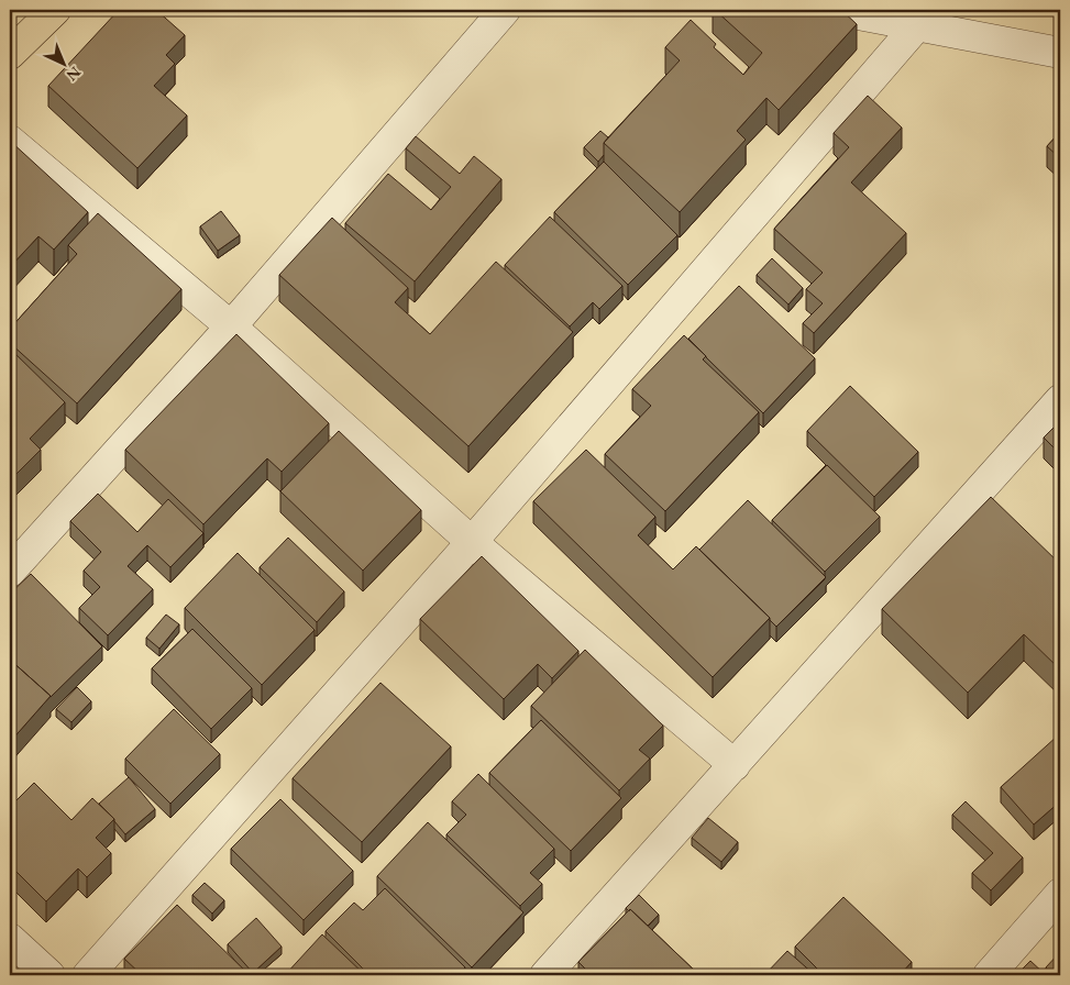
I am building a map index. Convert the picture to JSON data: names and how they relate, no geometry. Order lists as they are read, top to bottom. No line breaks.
{"north":"bottom right"}
